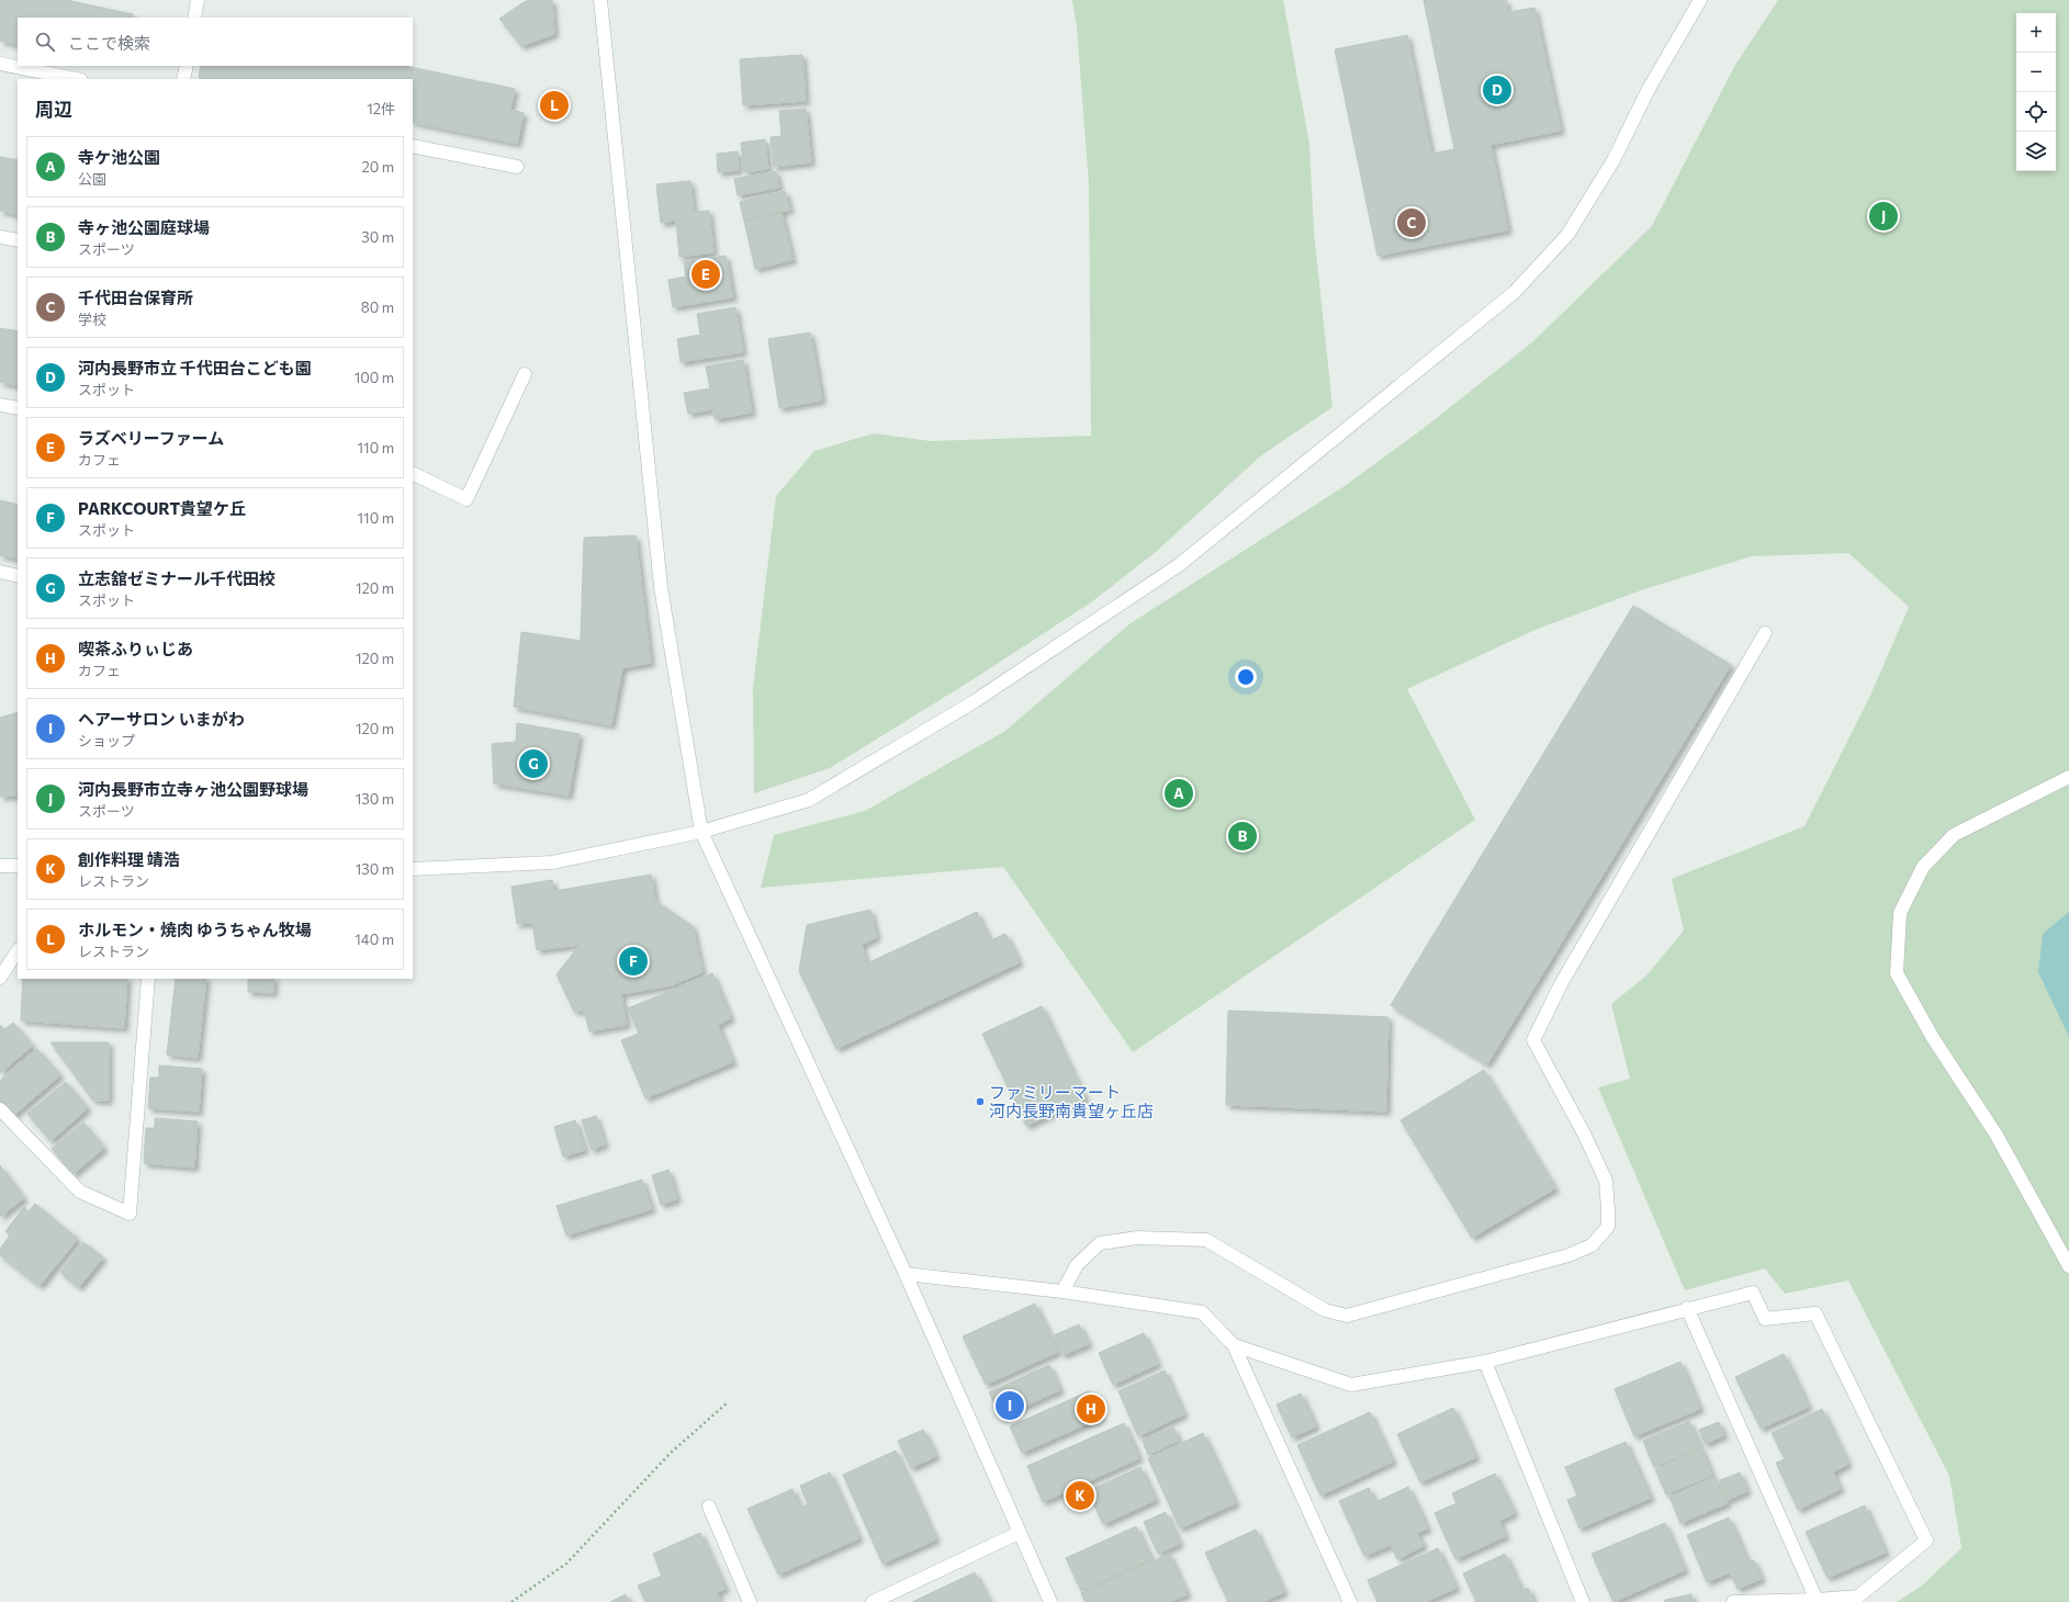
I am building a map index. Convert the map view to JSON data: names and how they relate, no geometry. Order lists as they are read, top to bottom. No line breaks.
{"places":["ファミリーマート 河内長野南貴望ヶ丘店"],"page":{"map_buttons":["+","−"],"search":"ここで検索","pins":["D","L","J","C","E","G","A","B","F","I","H","K"],"heading":["周辺","12件"],"list":[{"mark":"A","name":"寺ケ池公園","note":"公園","value":"20 m"},{"mark":"B","name":"寺ヶ池公園庭球場","note":"スポーツ","value":"30 m"},{"mark":"C","name":"千代田台保育所","note":"学校","value":"80 m"},{"mark":"D","name":"河内長野市立 千代田台こども園","note":"スポット","value":"100 m"},{"mark":"E","name":"ラズベリーファーム","note":"カフェ","value":"110 m"},{"mark":"F","name":"PARKCOURT貴望ケ丘","note":"スポット","value":"110 m"},{"mark":"G","name":"立志舘ゼミナール千代田校","note":"スポット","value":"120 m"},{"mark":"H","name":"喫茶ふりぃじあ","note":"カフェ","value":"120 m"},{"mark":"I","name":"ヘアーサロン いまがわ","note":"ショップ","value":"120 m"},{"mark":"J","name":"河内長野市立寺ヶ池公園野球場","note":"スポーツ","value":"130 m"},{"mark":"K","name":"創作料理 靖浩","note":"レストラン","value":"130 m"},{"mark":"L","name":"ホルモン・焼肉 ゆうちゃん牧場","note":"レストラン","value":"140 m"}]}}
